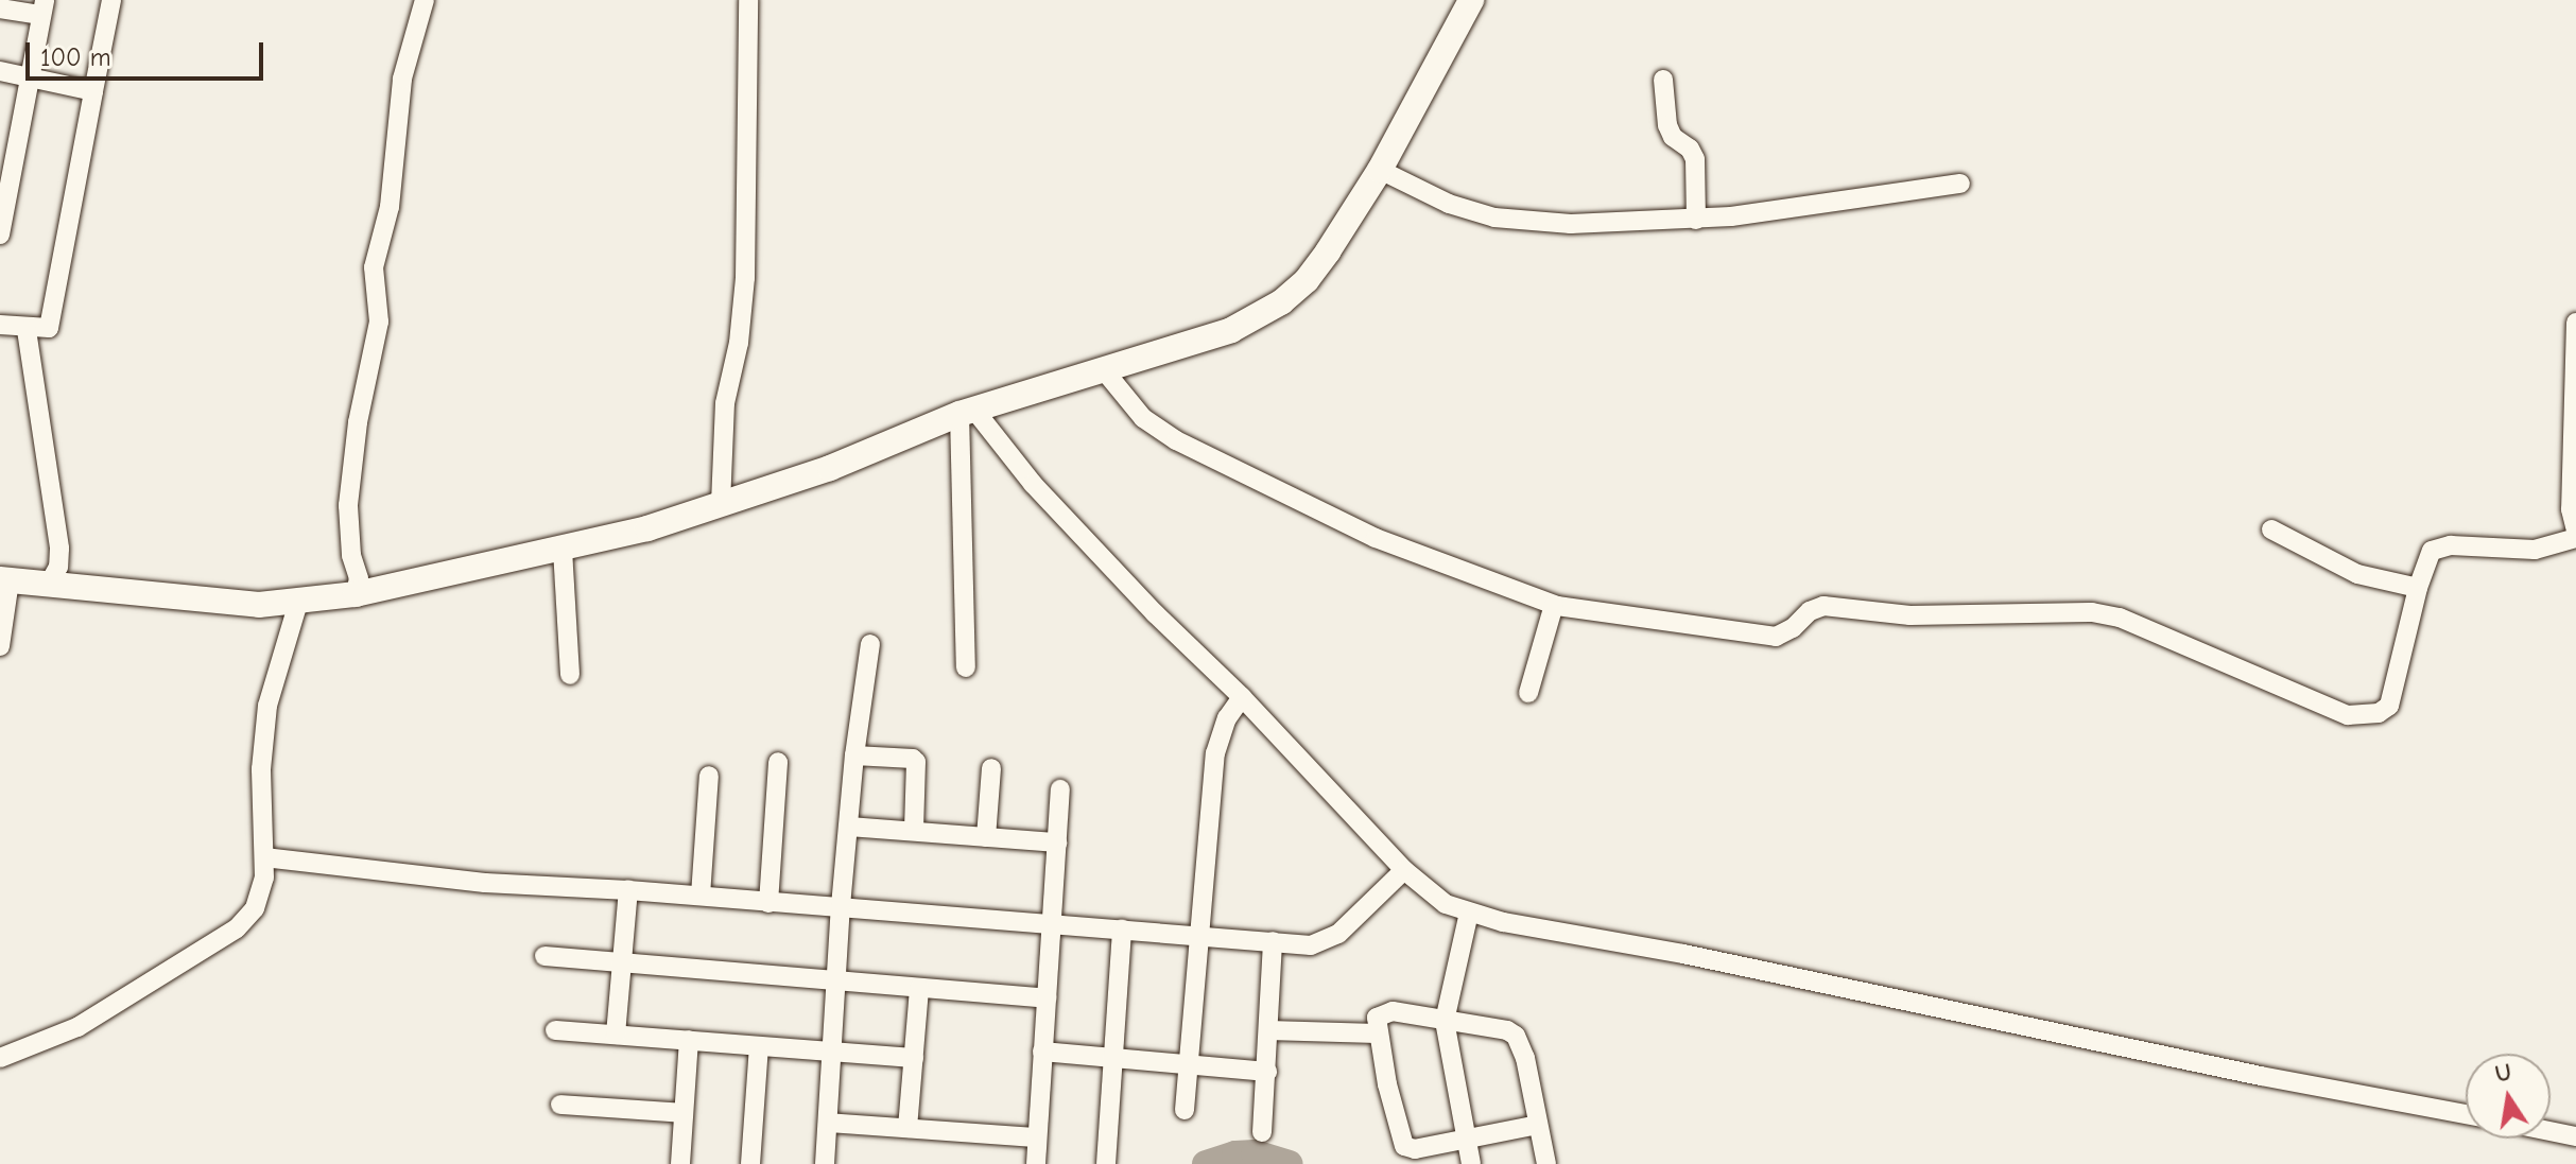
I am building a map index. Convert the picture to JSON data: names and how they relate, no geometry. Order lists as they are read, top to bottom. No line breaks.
{"scale_bar":"100 m","north":"top"}
